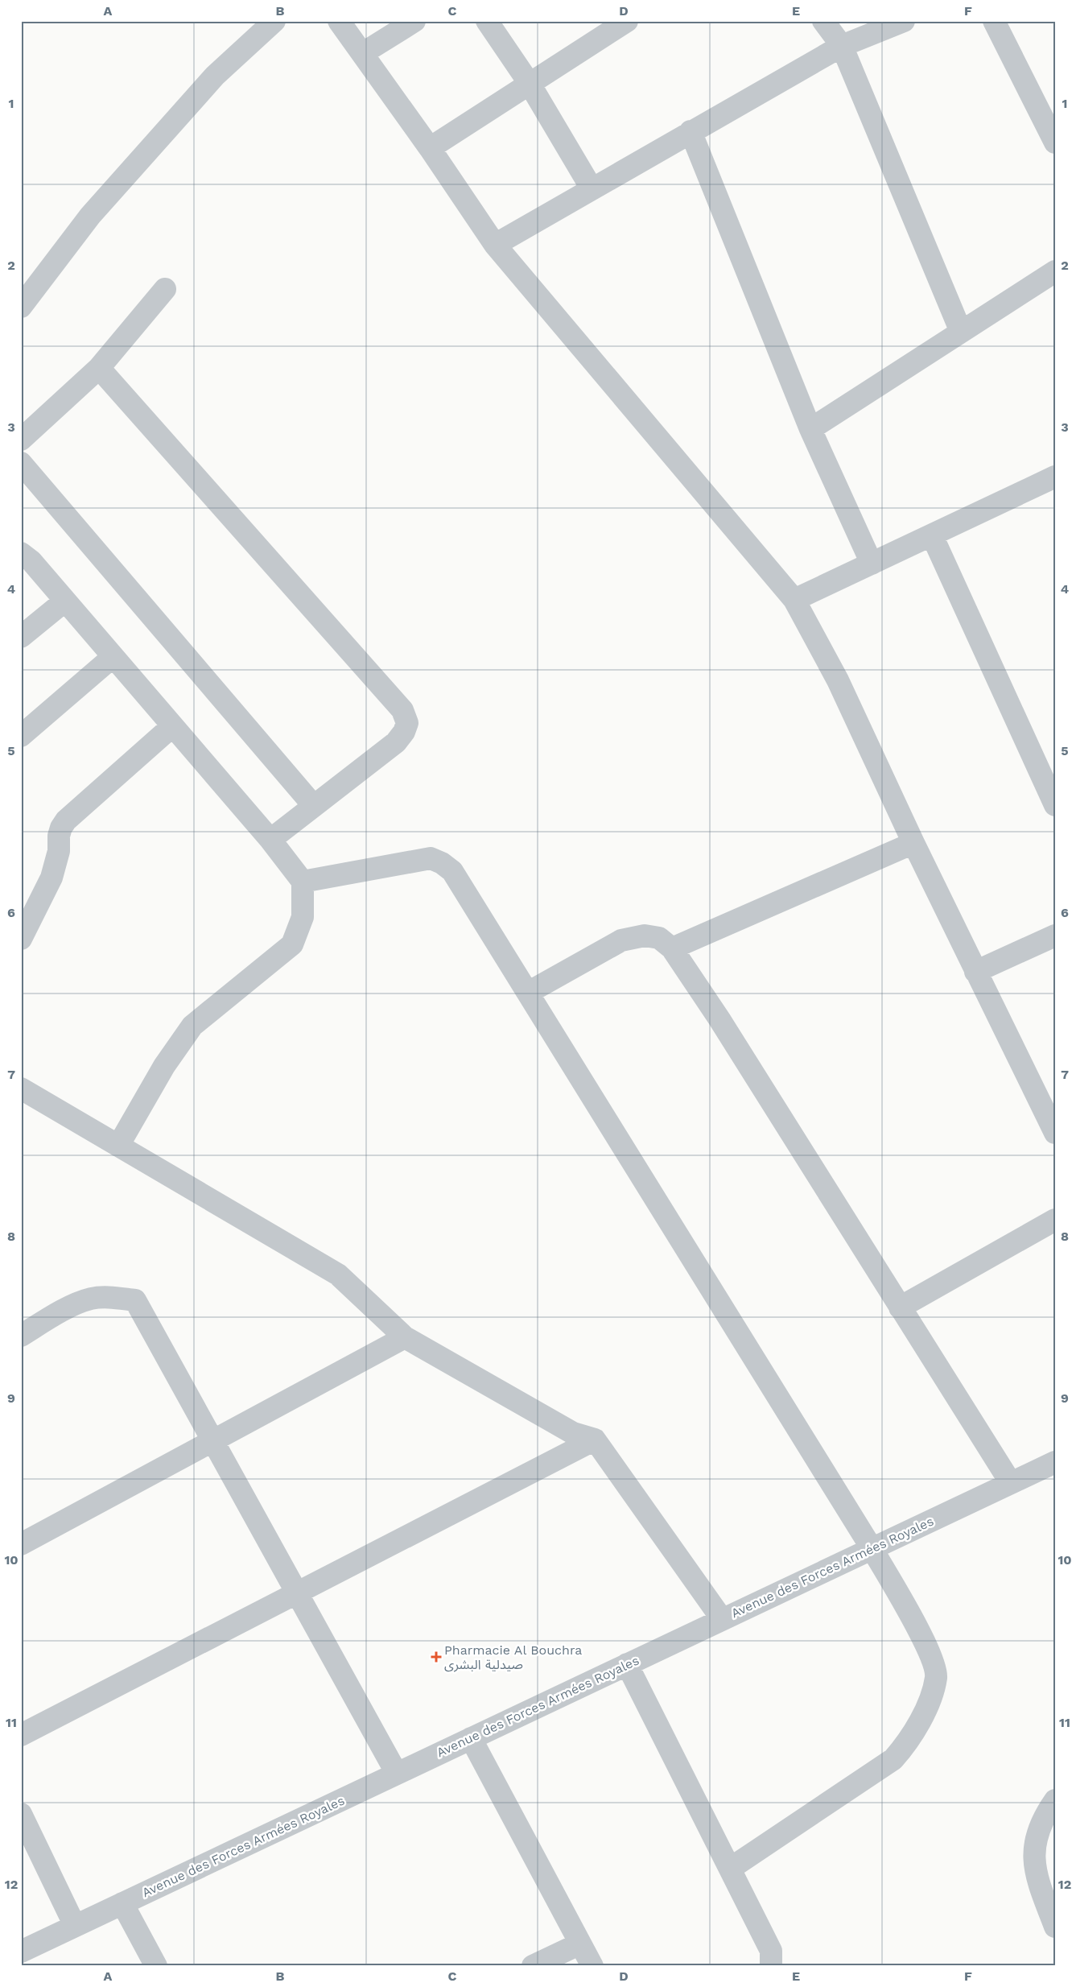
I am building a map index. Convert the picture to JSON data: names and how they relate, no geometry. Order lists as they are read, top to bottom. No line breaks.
{"streets":{"street":["Avenue des Forces Armées Royales"]},"places":{"health":["Pharmacie Al Bouchra صيدلية البشرى"]},"grid":{"columns":["A","B","C","D","E","F"],"rows":["1","2","3","4","5","6","7","8","9","10","11","12"]}}
